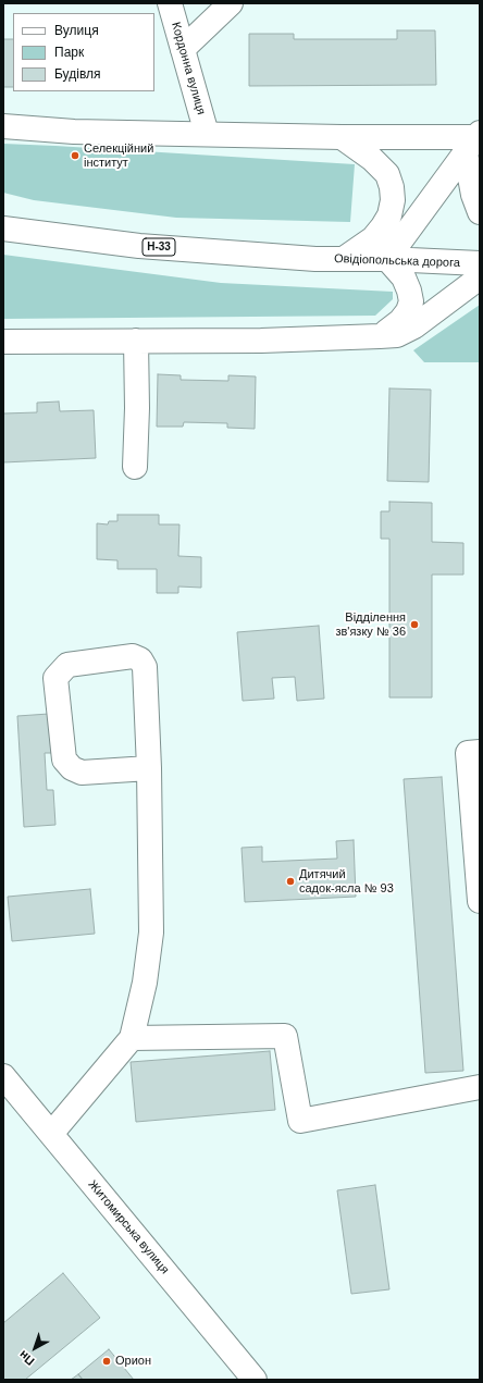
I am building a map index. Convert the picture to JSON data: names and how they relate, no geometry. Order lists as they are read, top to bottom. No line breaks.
{"streets":{"street":["Кордонна вулиця","Н-33","Овідіопольська дорога","Житомирська вулиця"]},"places":["Селекційний інститут","Відділення зв'язку № 36","Дитячий садок-ясла № 93","Орион"],"legend":["Вулиця","Парк","Будівля"],"north":"bottom left"}
